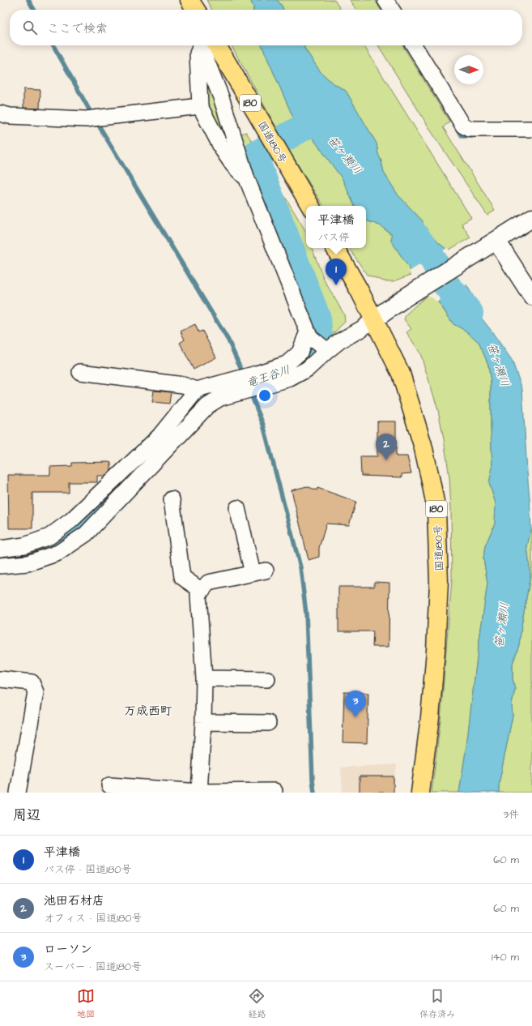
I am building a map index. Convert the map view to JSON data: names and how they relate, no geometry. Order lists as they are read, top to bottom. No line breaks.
{"streets":{"highway":["180","国道180号"]},"districts":["万成西町"],"water":["笹ヶ瀬川","竜王谷川"],"north":"right","page":{"search":"ここで検索","popup":["平津橋","バス停"],"pins":["1","2","3"],"heading":["周辺","3件"],"list":[{"mark":"1","name":"平津橋","note":"バス停 · 国道180号","value":"60 m"},{"mark":"2","name":"池田石材店","note":"オフィス · 国道180号","value":"60 m"},{"mark":"3","name":"ローソン","note":"スーパー · 国道180号","value":"140 m"}],"nav":["地図","経路","保存済み"]}}
